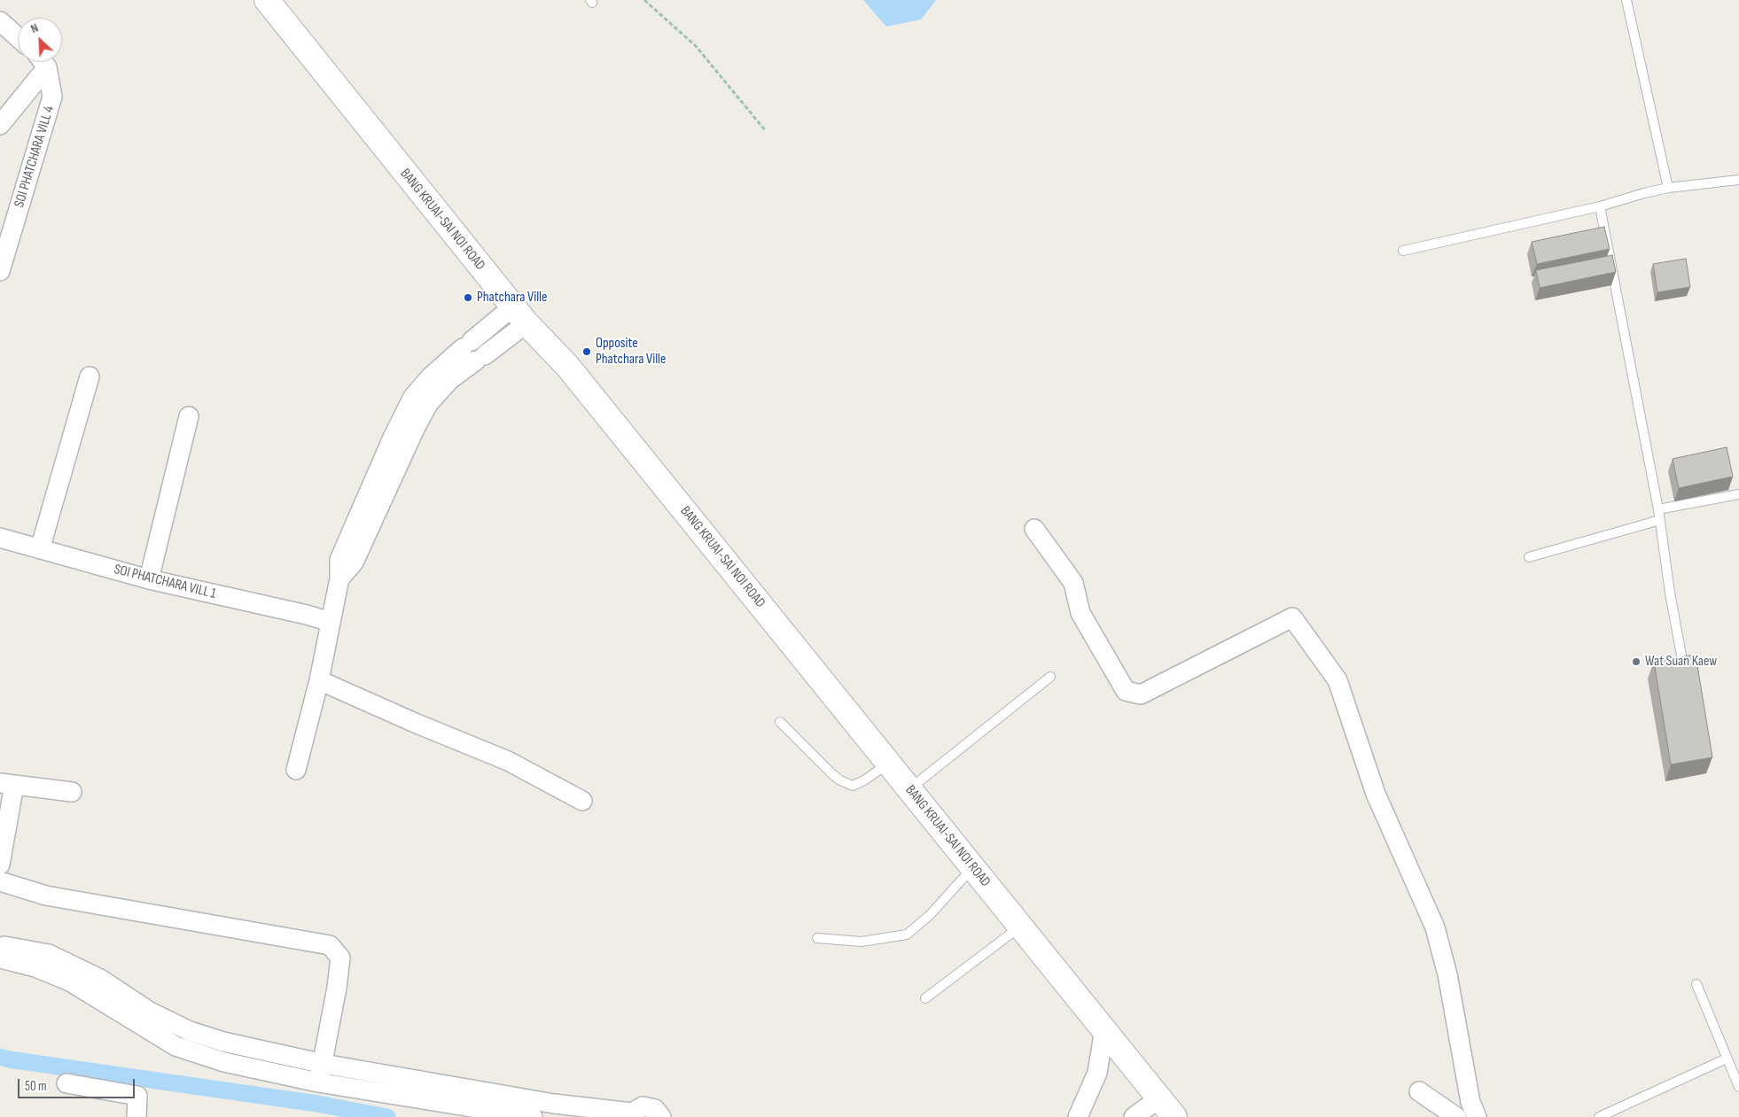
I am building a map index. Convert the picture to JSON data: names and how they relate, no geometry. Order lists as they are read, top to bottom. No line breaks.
{"streets":{"main road":["BANG KRUAI-SAI NOI ROAD"],"street":["SOI PHATCHARA VILL 4","SOI PHATCHARA VILL 1"]},"places":["Phatchara Ville","Opposite Phatchara Ville","Wat Suan Kaew"],"scale_bar":"50 m","north":"top left"}
